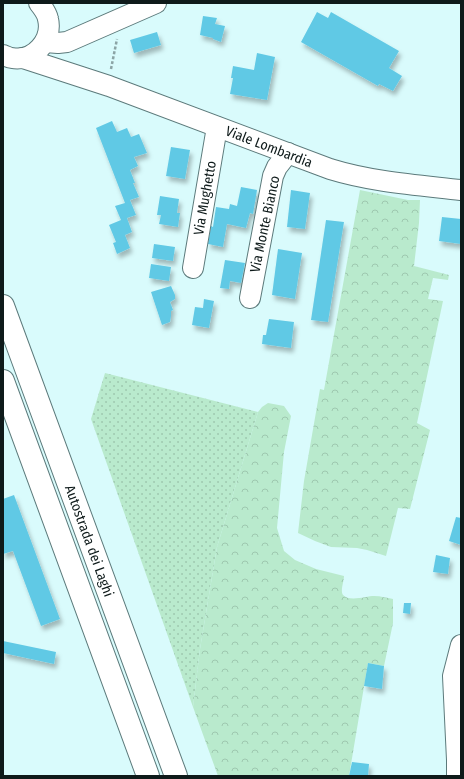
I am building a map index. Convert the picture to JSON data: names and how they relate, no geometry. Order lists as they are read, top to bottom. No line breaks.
{"streets":{"highway":["Autostrada dei Laghi"],"street":["Viale Lombardia","Via Mughetto","Via Monte Bianco"]},"crossings":[["Viale Lombardia","Via Mughetto"],["Viale Lombardia","Via Monte Bianco"]]}
